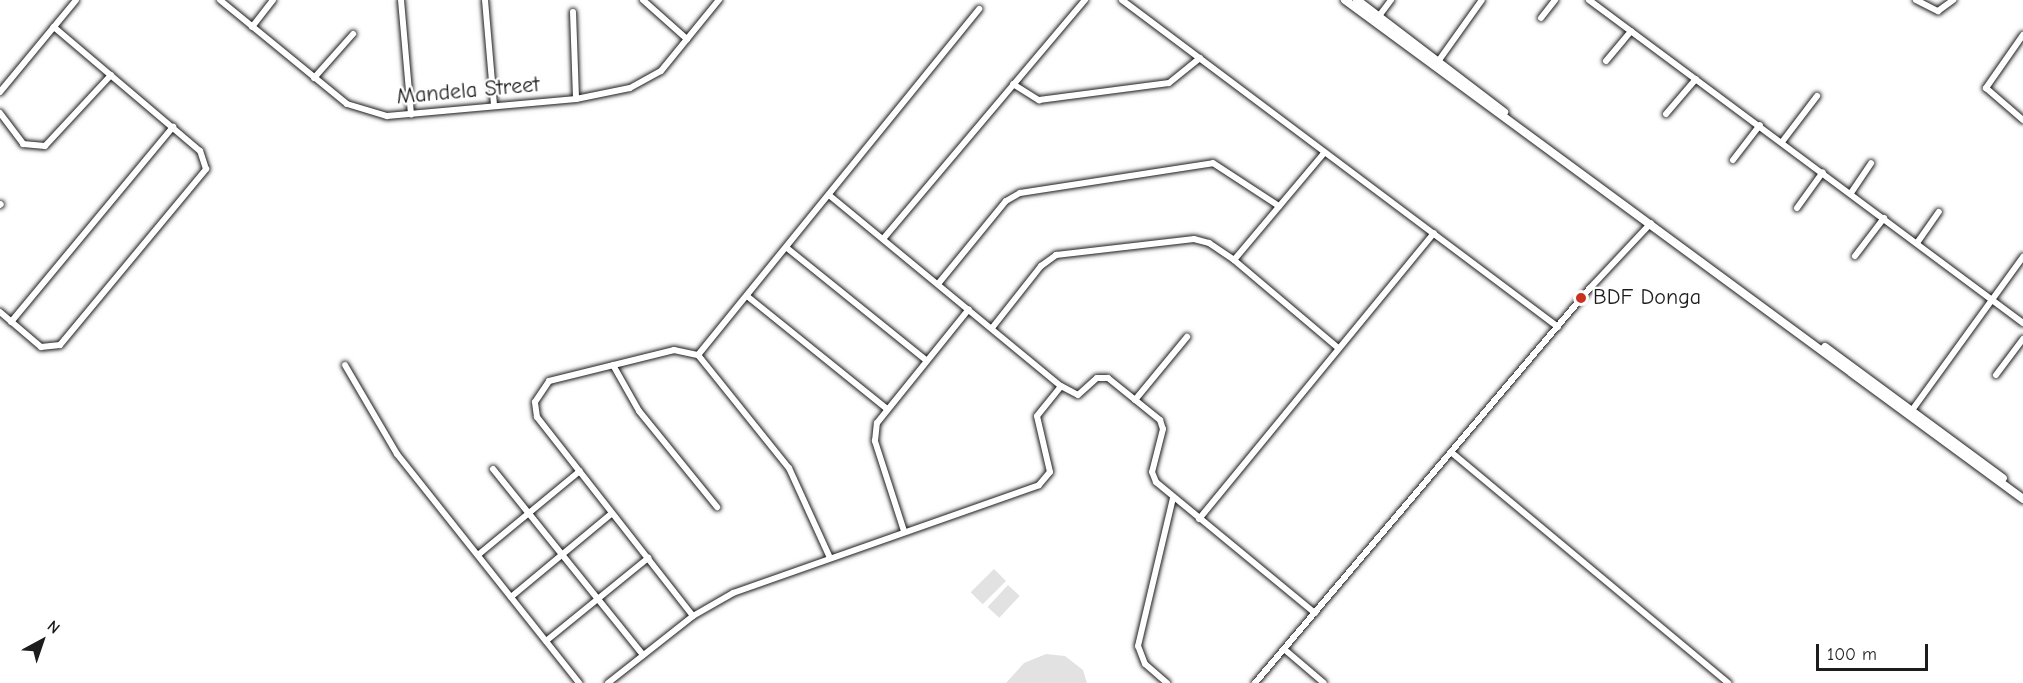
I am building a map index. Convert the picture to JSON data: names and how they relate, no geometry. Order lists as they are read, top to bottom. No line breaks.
{"streets":{"street":["Mandela Street"]},"places":["BDF Donga"],"scale_bar":"100 m","north":"top right"}
